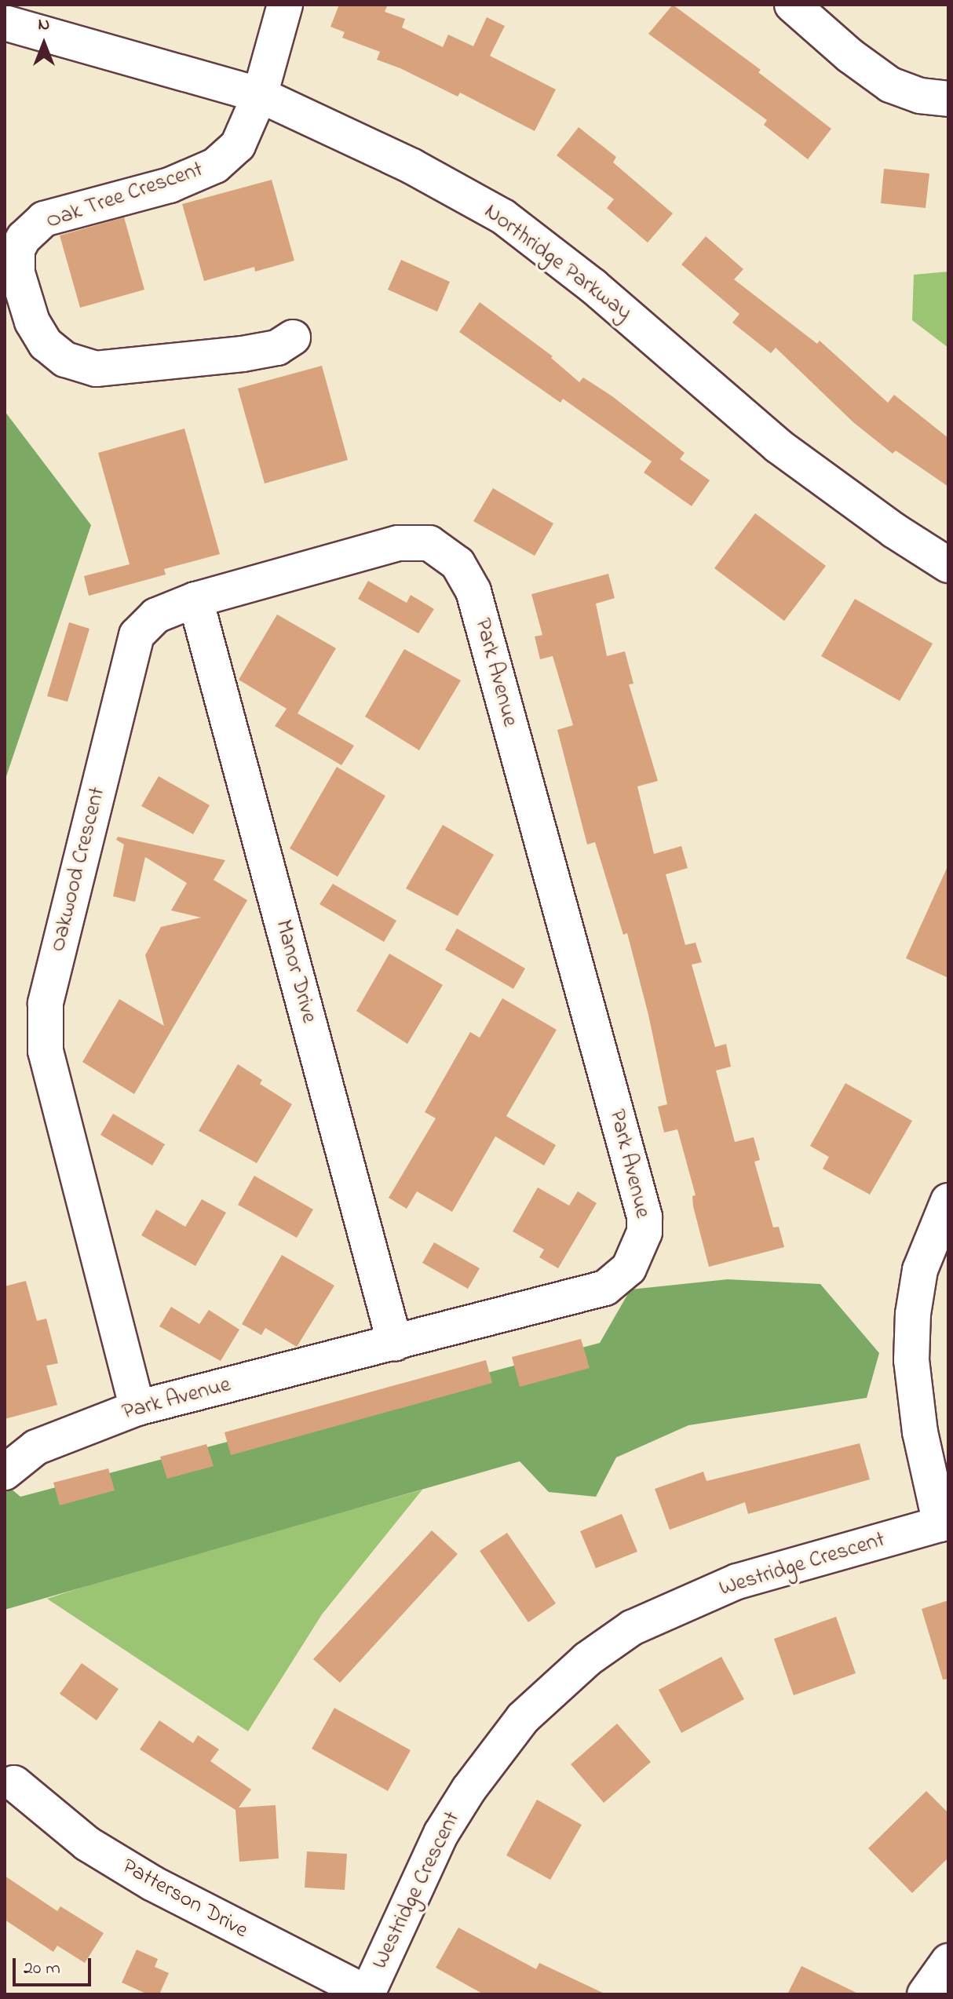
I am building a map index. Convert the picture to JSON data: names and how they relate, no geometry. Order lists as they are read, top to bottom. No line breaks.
{"streets":{"street":["Oak Tree Crescent","Northridge Parkway","Park Avenue","Oakwood Crescent","Manor Drive","Westridge Crescent","Patterson Drive"]},"crossings":[["Oak Tree Crescent","Northridge Parkway"],["Park Avenue","Oakwood Crescent"],["Park Avenue","Manor Drive"],["Oakwood Crescent","Manor Drive"],["Westridge Crescent","Patterson Drive"]],"scale_bar":"20 m","north":"top"}
